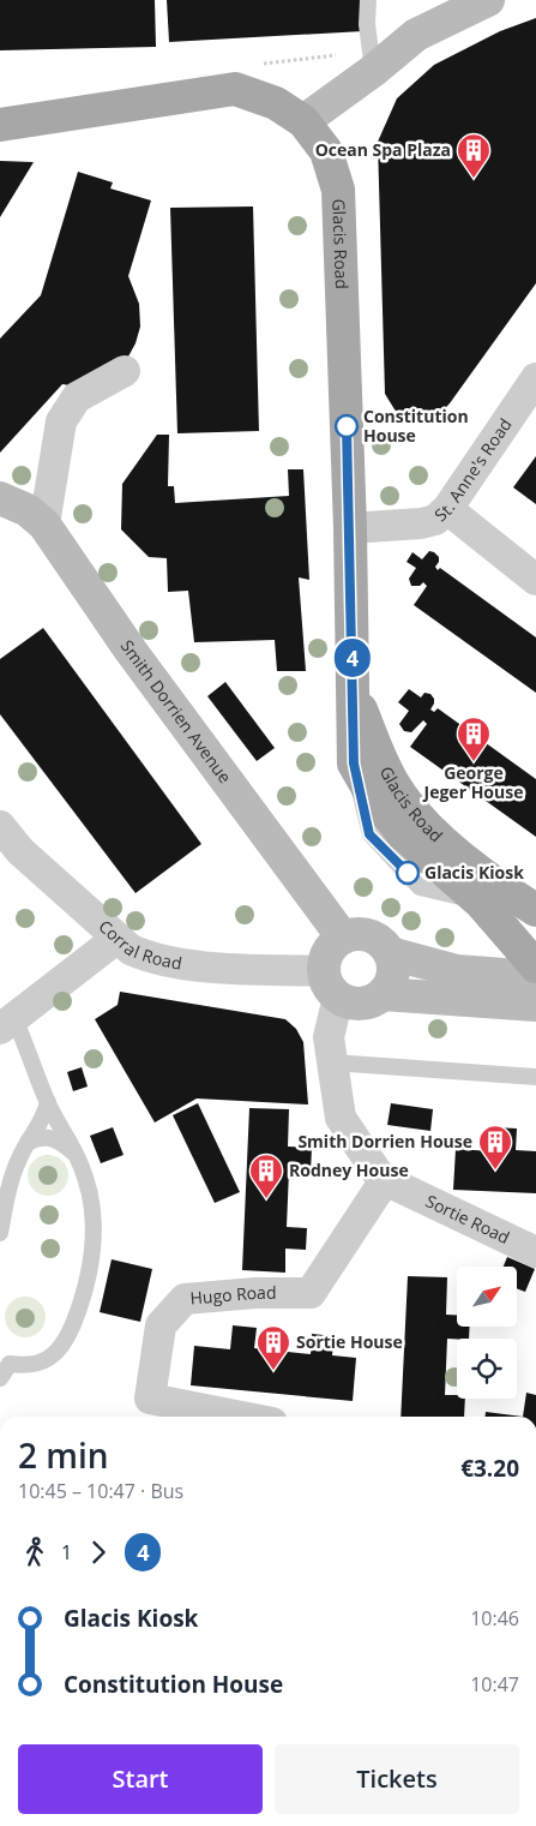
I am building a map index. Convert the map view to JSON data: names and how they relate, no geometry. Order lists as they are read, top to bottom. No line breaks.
{"streets":{"main road":["Glacis Road"],"street":["St. Anne's Road","Smith Dorrien Avenue","Corral Road","Sortie Road","Hugo Road"]},"crossings":[["Glacis Road","St. Anne's Road"],["Smith Dorrien Avenue","Corral Road"],["Smith Dorrien Avenue","Sortie Road"],["Corral Road","Sortie Road"],["Sortie Road","Hugo Road"]],"places":{"building":["Ocean Spa Plaza","George Jeger House","Smith Dorrien House","Rodney House","Sortie House"],"other":["Constitution House","Glacis Kiosk"]},"lines":["bus line 4"],"north":"top right","page":{"on_map":"4","heading":["2 min","10:45 – 10:47 · Bus","€3.20"],"legs":["1","4"],"list":[{"name":"Glacis Kiosk","value":"10:46"},{"name":"Constitution House","value":"10:47"}],"buttons":["Start","Tickets"]}}
